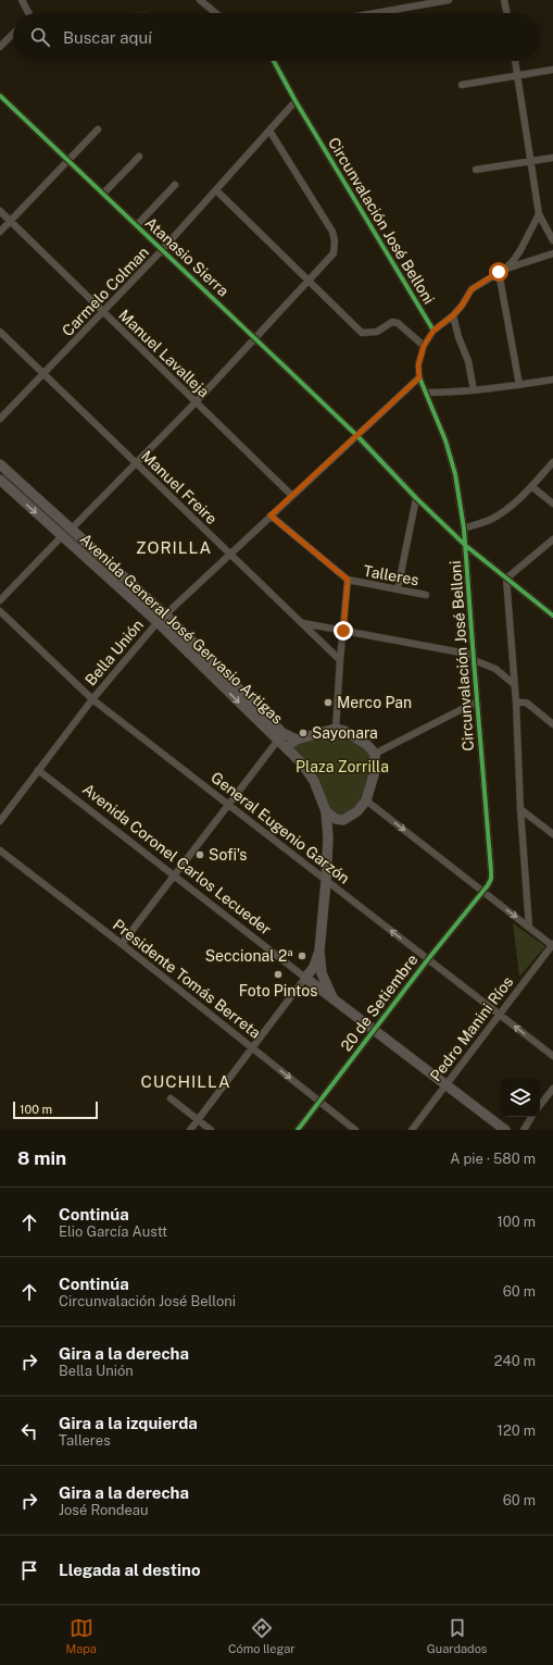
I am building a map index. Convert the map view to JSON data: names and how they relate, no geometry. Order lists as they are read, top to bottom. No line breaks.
{"streets":{"main road":["Avenida General José Gervasio Artigas","Avenida Coronel Carlos Lecueder"],"street":["Circunvalación José Belloni","Atanasio Sierra","Carmelo Colman","Manuel Lavalleja","Manuel Freire","Talleres","Bella Unión","General Eugenio Garzón","Presidente Tomás Berreta","20 de Setiembre","Pedro Manini Ríos"]},"crossings":[["Circunvalación José Belloni","Atanasio Sierra"],["Circunvalación José Belloni","Carmelo Colman"],["Circunvalación José Belloni","Bella Unión"],["Circunvalación José Belloni","20 de Setiembre"],["Atanasio Sierra","Carmelo Colman"],["Atanasio Sierra","Bella Unión"],["Carmelo Colman","Manuel Lavalleja"],["Carmelo Colman","Manuel Freire"],["Manuel Lavalleja","Bella Unión"],["Manuel Freire","Bella Unión"],["Talleres","Bella Unión"],["Avenida General José Gervasio Artigas","Bella Unión"],["Avenida General José Gervasio Artigas","General Eugenio Garzón"],["Bella Unión","General Eugenio Garzón"],["Bella Unión","Avenida Coronel Carlos Lecueder"],["General Eugenio Garzón","20 de Setiembre"],["General Eugenio Garzón","Pedro Manini Ríos"],["Avenida Coronel Carlos Lecueder","20 de Setiembre"],["Avenida Coronel Carlos Lecueder","Pedro Manini Ríos"],["Presidente Tomás Berreta","20 de Setiembre"]],"districts":["ZORILLA","CUCHILLA"],"parks":["Plaza Zorrilla"],"places":["Merco Pan","Sayonara","Sofi's","Seccional 2ª","Foto Pintos"],"scale_bar":"100 m","page":{"search":"Buscar aquí","scale":"100 m","heading":["8 min","A pie · 580 m"],"list":[["Continúa","Elio García Austt","100 m"],["Continúa","Circunvalación José Belloni","60 m"],["Gira a la derecha","Bella Unión","240 m"],["Gira a la izquierda","Talleres","120 m"],["Gira a la derecha","José Rondeau","60 m"],"Llegada al destino"],"nav":["Mapa","Cómo llegar","Guardados"]}}
